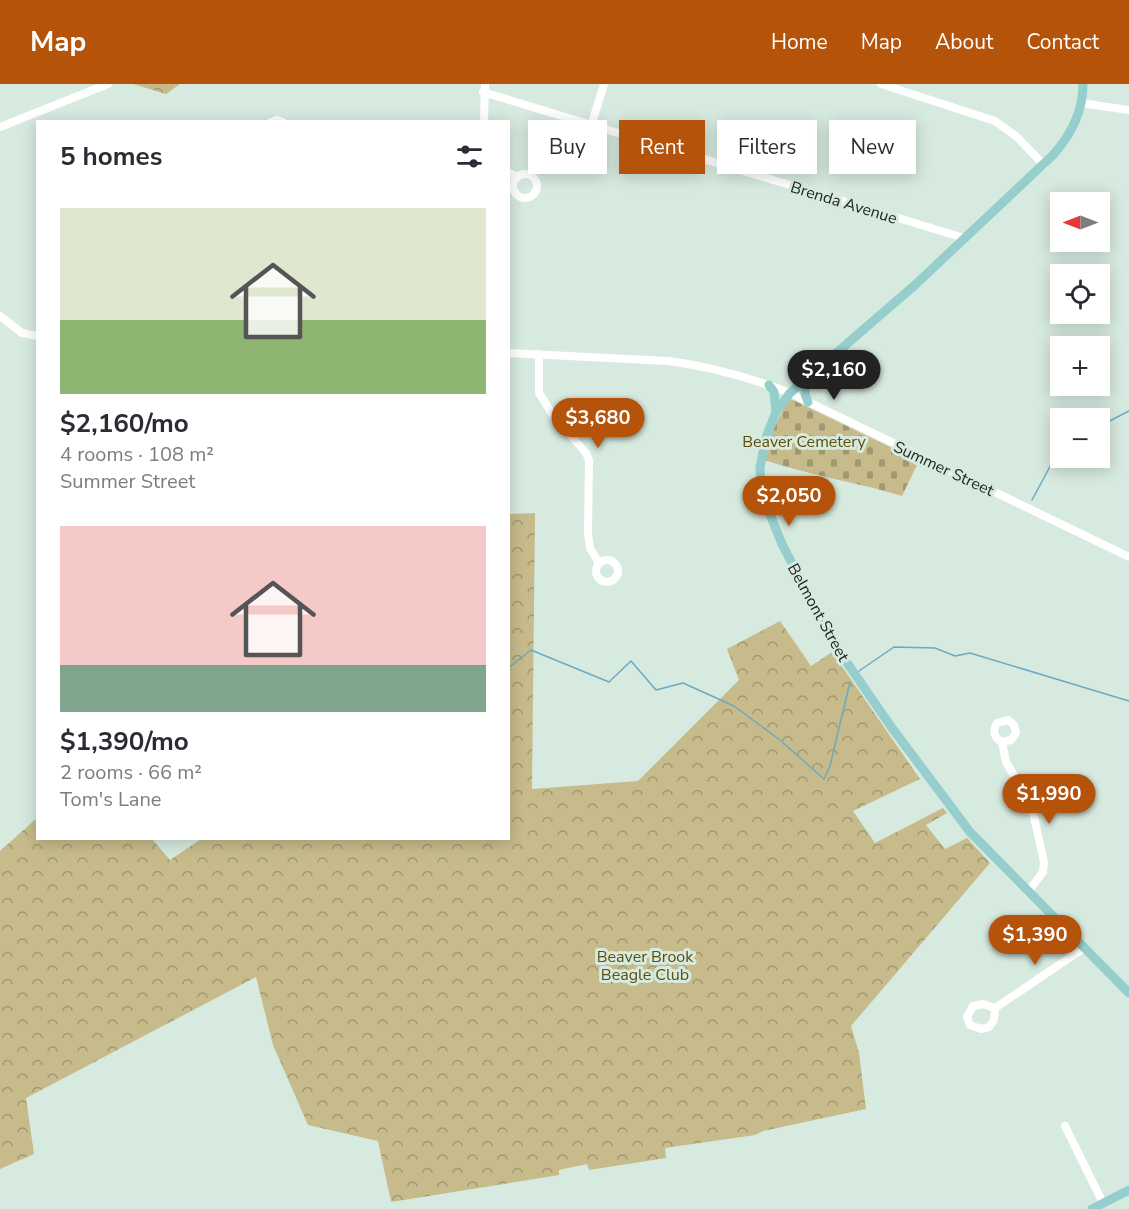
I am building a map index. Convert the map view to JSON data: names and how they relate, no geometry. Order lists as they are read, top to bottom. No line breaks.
{"streets":{"main road":["Belmont Street"],"street":["Brenda Avenue","Summer Street"]},"crossings":[["Brenda Avenue","Belmont Street"],["Summer Street","Belmont Street"]],"parks":["Beaver Cemetery","Beaver Brook Beagle Club"],"north":"left","page":{"header":"Map","nav":["Home","Map","About","Contact"],"chip":["Buy","Rent","Filters","New"],"heading":"5 homes","map_buttons":["+","−"],"list":[{"name":"$2,160/mo","note":"4 rooms · 108 m² · Summer Street"},{"name":"$1,390/mo","note":"2 rooms · 66 m² · Tom's Lane"}],"price":["$2,160","$3,680","$2,050","$1,990","$1,390"]}}
